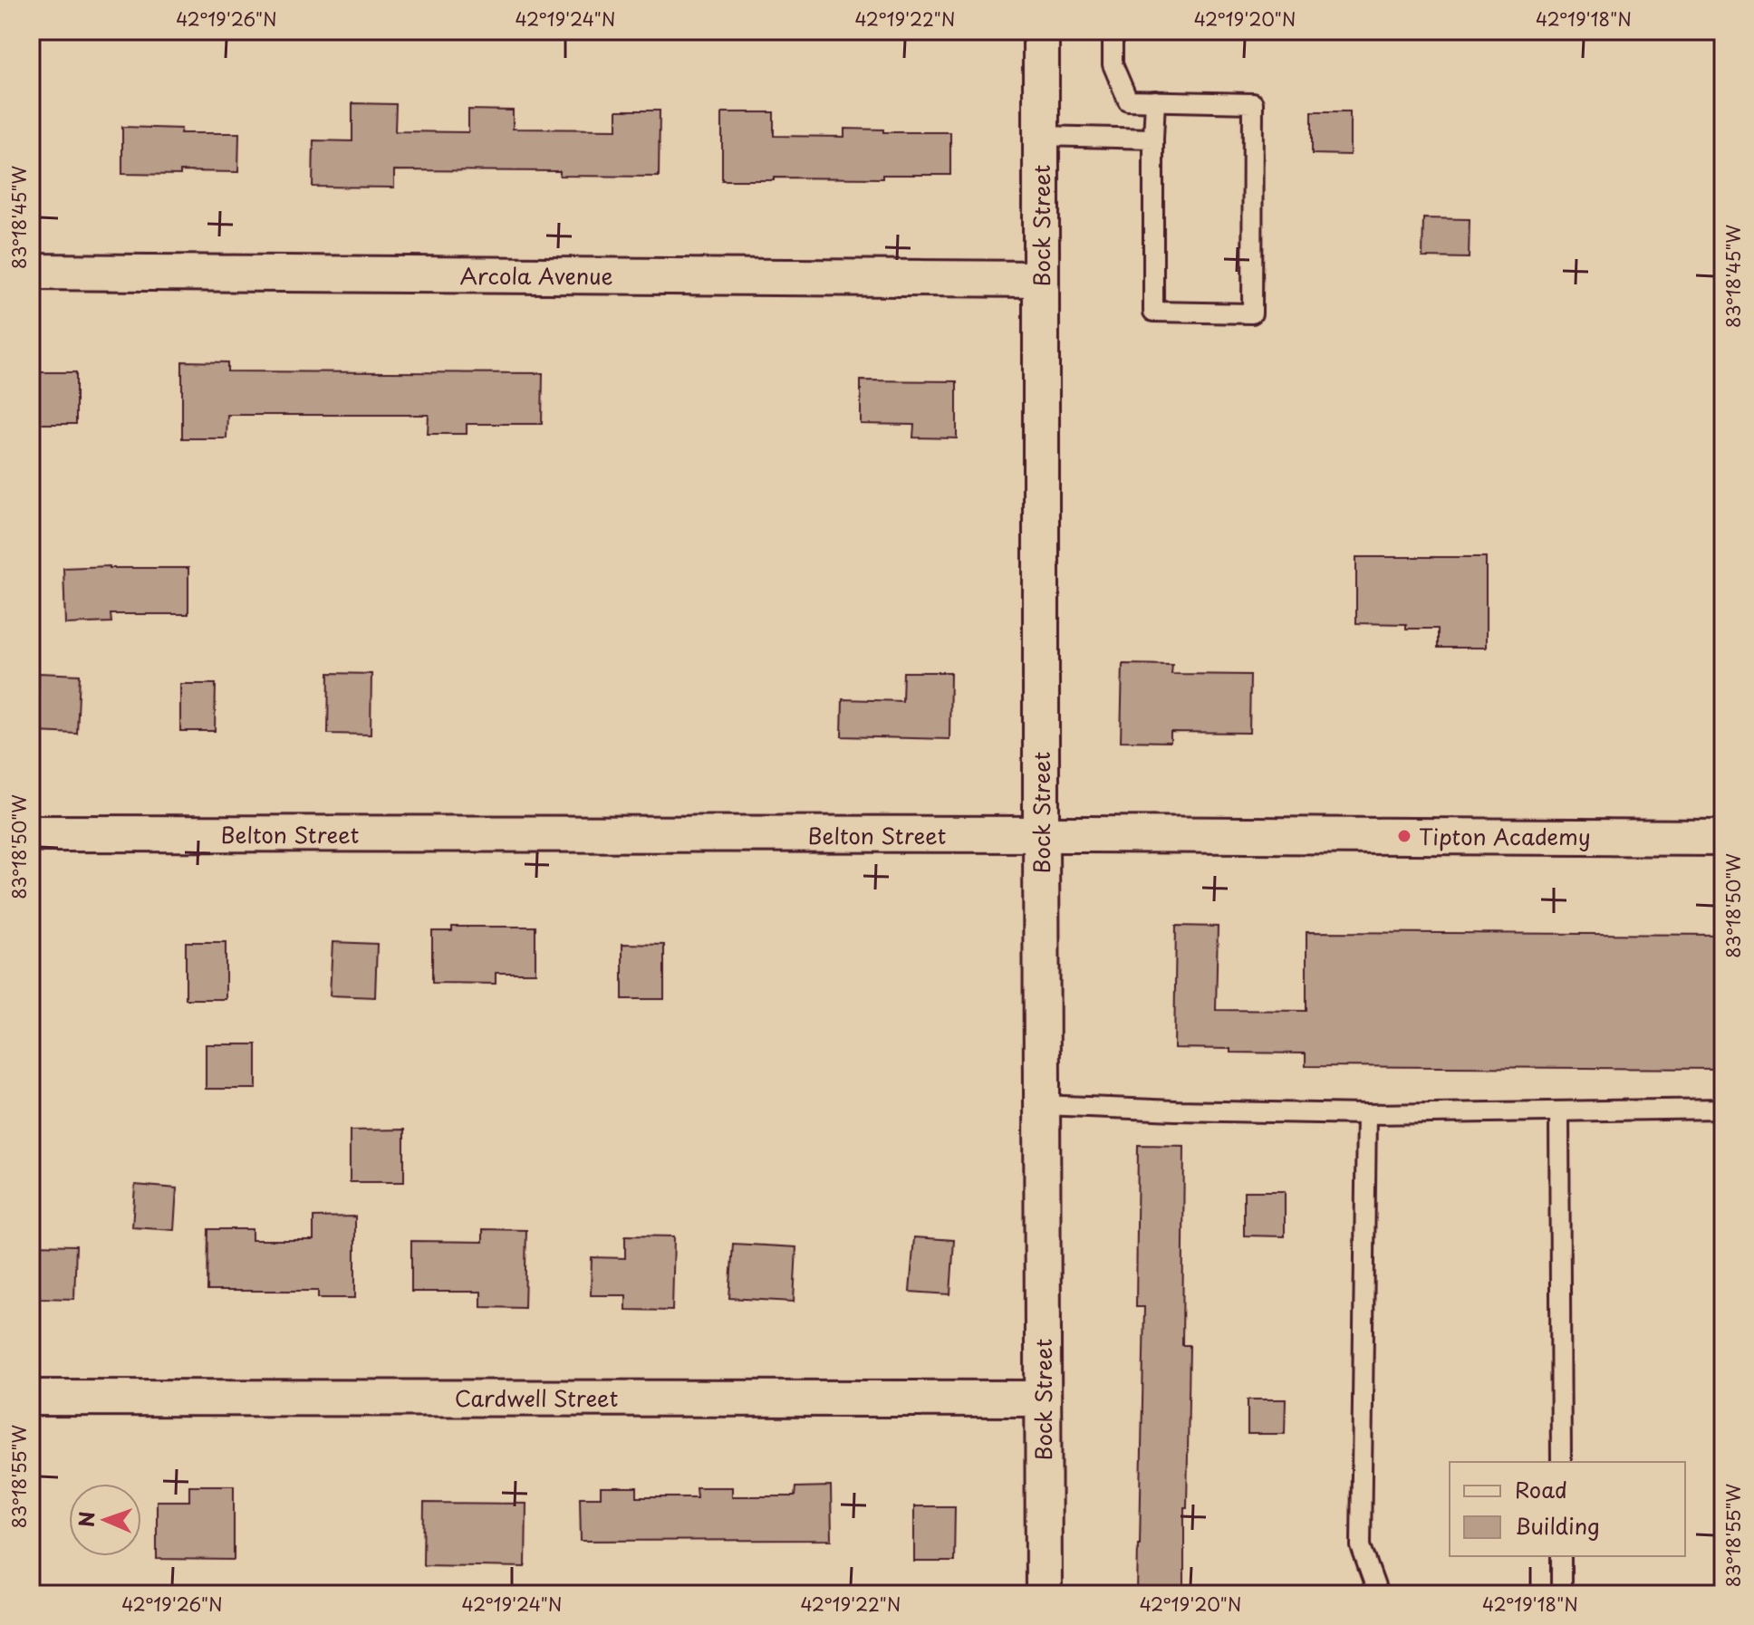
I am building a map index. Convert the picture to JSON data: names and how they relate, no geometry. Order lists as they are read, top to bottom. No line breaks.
{"streets":{"street":["Bock Street","Arcola Avenue","Belton Street","Cardwell Street"]},"crossings":[["Bock Street","Arcola Avenue"],["Bock Street","Belton Street"],["Bock Street","Cardwell Street"]],"places":["Tipton Academy"],"legend":["Road","Building"],"north":"left","coordinates":["42°19'26\"N","42°19'24\"N","42°19'22\"N","42°19'20\"N","42°19'18\"N","83°18'45\"W","83°18'50\"W","83°18'55\"W"]}
